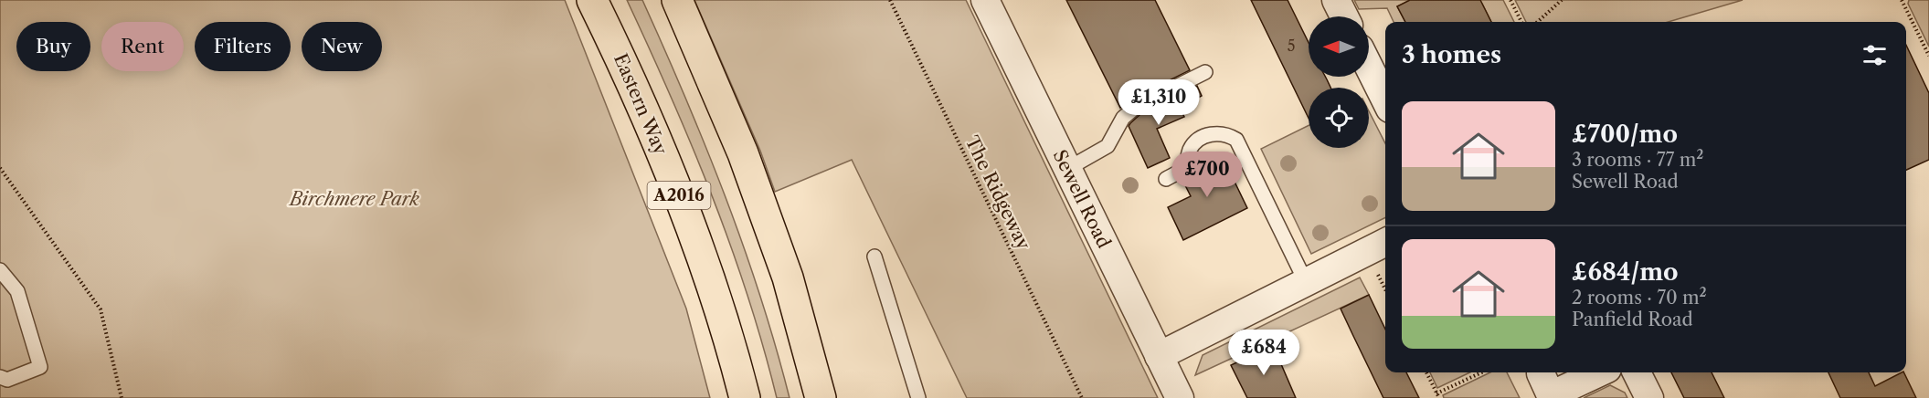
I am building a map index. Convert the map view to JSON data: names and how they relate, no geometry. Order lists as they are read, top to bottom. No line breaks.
{"streets":{"main road":["Eastern Way","A2016"],"street":["Sewell Road"],"path":["The Ridgeway"]},"parks":["Birchmere Park"],"house_numbers":["5"],"north":"left","page":{"chip":["Buy","Rent","Filters","New"],"heading":"3 homes","price":["£1,310","£700","£684"],"list":[{"name":"£700/mo","note":"3 rooms · 77 m² · Sewell Road"},{"name":"£684/mo","note":"2 rooms · 70 m² · Panfield Road"}]}}
